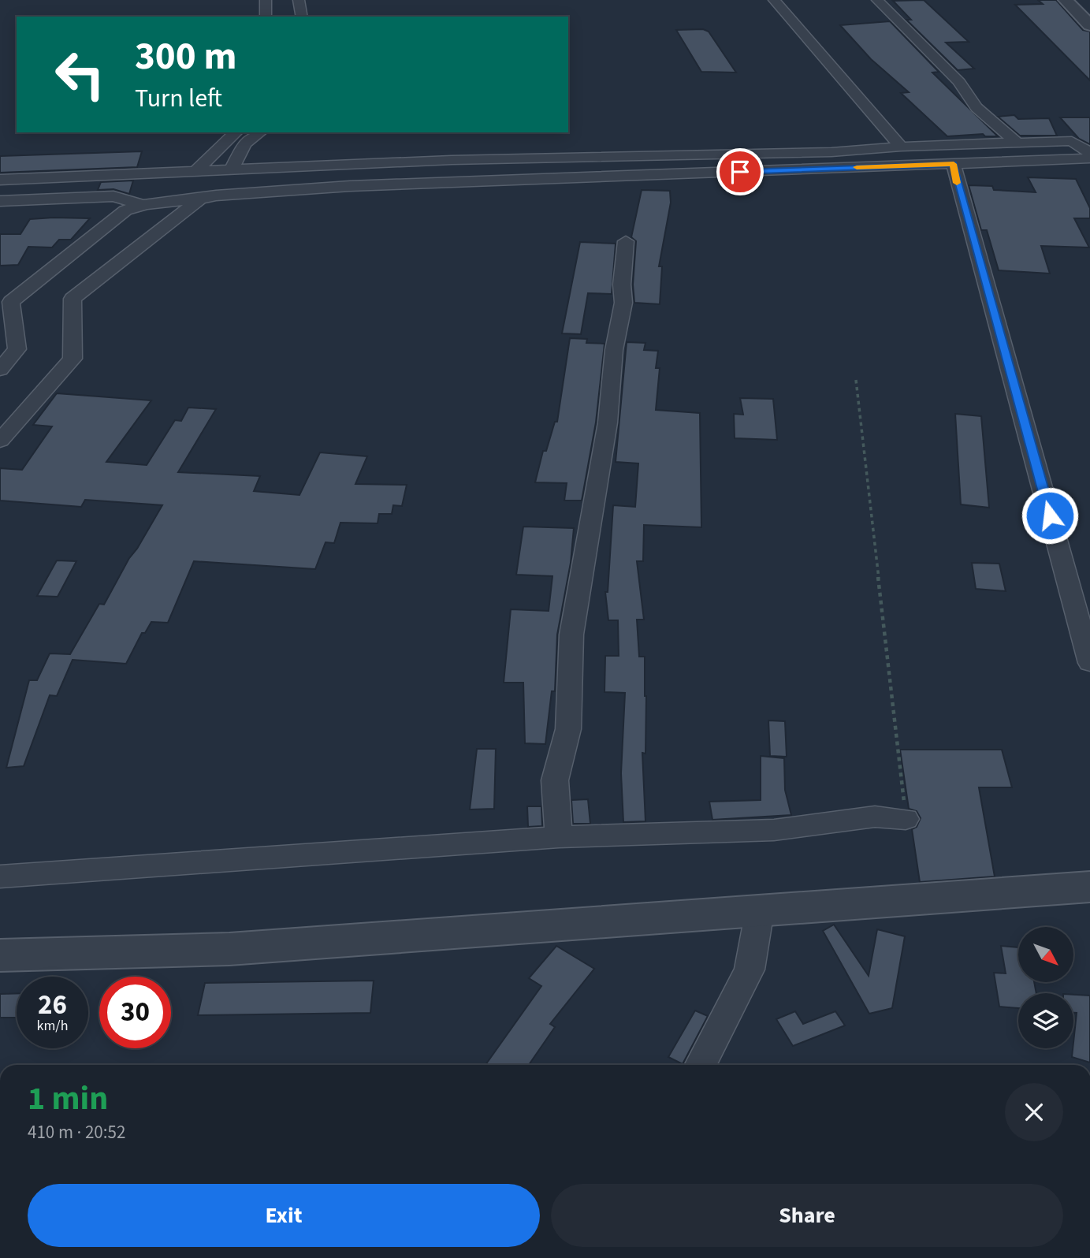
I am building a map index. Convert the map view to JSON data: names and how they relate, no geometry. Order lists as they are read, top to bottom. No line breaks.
{"north":"bottom right","page":{"turn":["300 m","Turn left"],"speed":"26 km/h","limit":"30","heading":["1 min","410 m · 20:52"],"buttons":["Exit","Share"]}}
